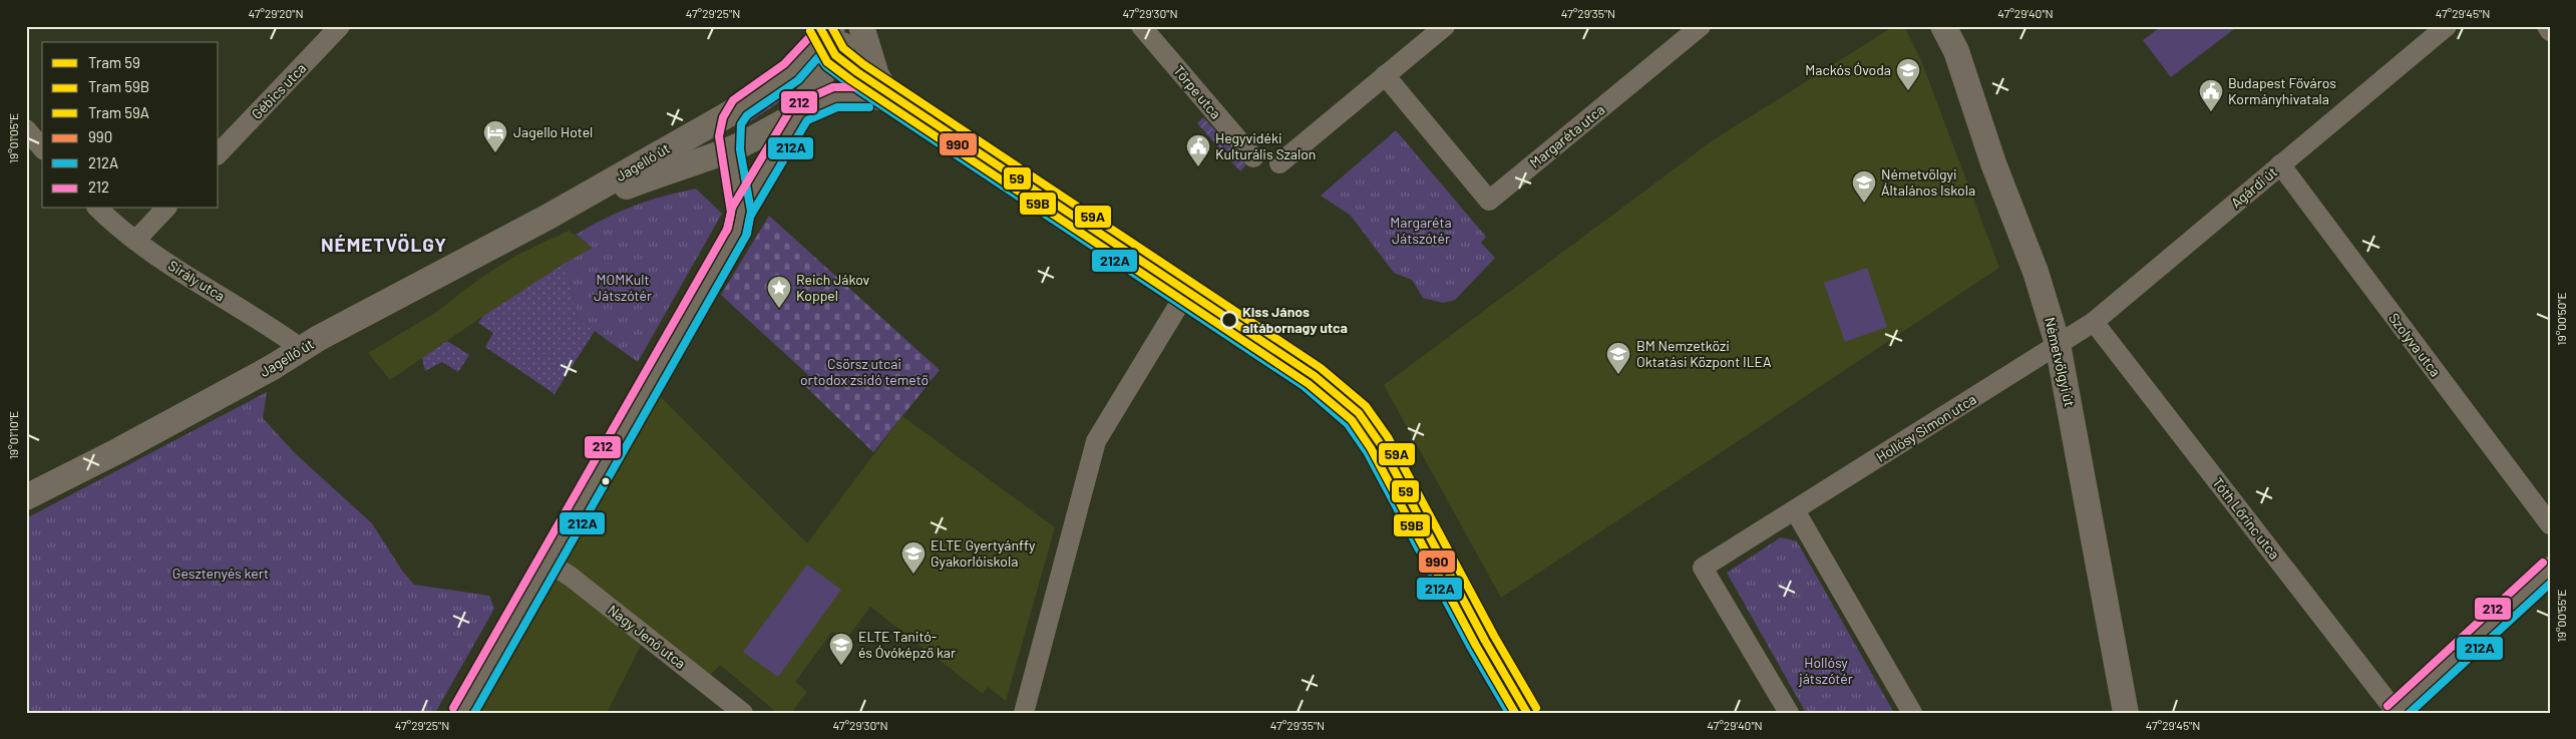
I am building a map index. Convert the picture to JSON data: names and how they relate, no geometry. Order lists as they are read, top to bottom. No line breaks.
{"streets":{"street":["Gébics utca","Törpe utca","Margaréta utca","Jagelló út","Agárdi út","Sirály utca","Szolyva utca","Németvölgyi út","Hollósy Simon utca","Tóth Lőrinc utca","Nagy Jenő utca"]},"crossings":[["Jagelló út","Sirály utca"],["Agárdi út","Szolyva utca"],["Agárdi út","Németvölgyi út"],["Agárdi út","Hollósy Simon utca"],["Agárdi út","Tóth Lőrinc utca"],["Németvölgyi út","Hollósy Simon utca"]],"districts":["NÉMETVÖLGY"],"parks":["Margaréta Játszótér","MOMKult Játszótér","Csörsz utcai ortodox zsidó temető","Gesztenyés kert","Hollósy játszótér"],"places":{"school or university":["Mackós Óvoda","Németvölgyi Általános Iskola","BM Nemzetközi Oktatási Központ ILEA","ELTE Gyertyánffy Gyakorlóiskola","ELTE Tanitó- és Óvóképző kar"],"public building":["Budapest Főváros Kormányhivatala","Hegyvidéki Kulturális Szalon"],"hotel":["Jagello Hotel"],"place":["Reich Jákov Koppel"],"other":["Kiss János altábornagy utca"]},"lines":["tram line 59","tram line 59A","transit line 212","tram line 59B","transit line 990","transit line 212A"],"legend":["Tram 59","Tram 59B","Tram 59A","990","212A","212"],"coordinates":["47°29'20\"N","47°29'25\"N","47°29'30\"N","47°29'35\"N","47°29'40\"N","47°29'45\"N","19°01'05\"E","19°00'50\"E","19°01'10\"E","19°00'55\"E"]}
